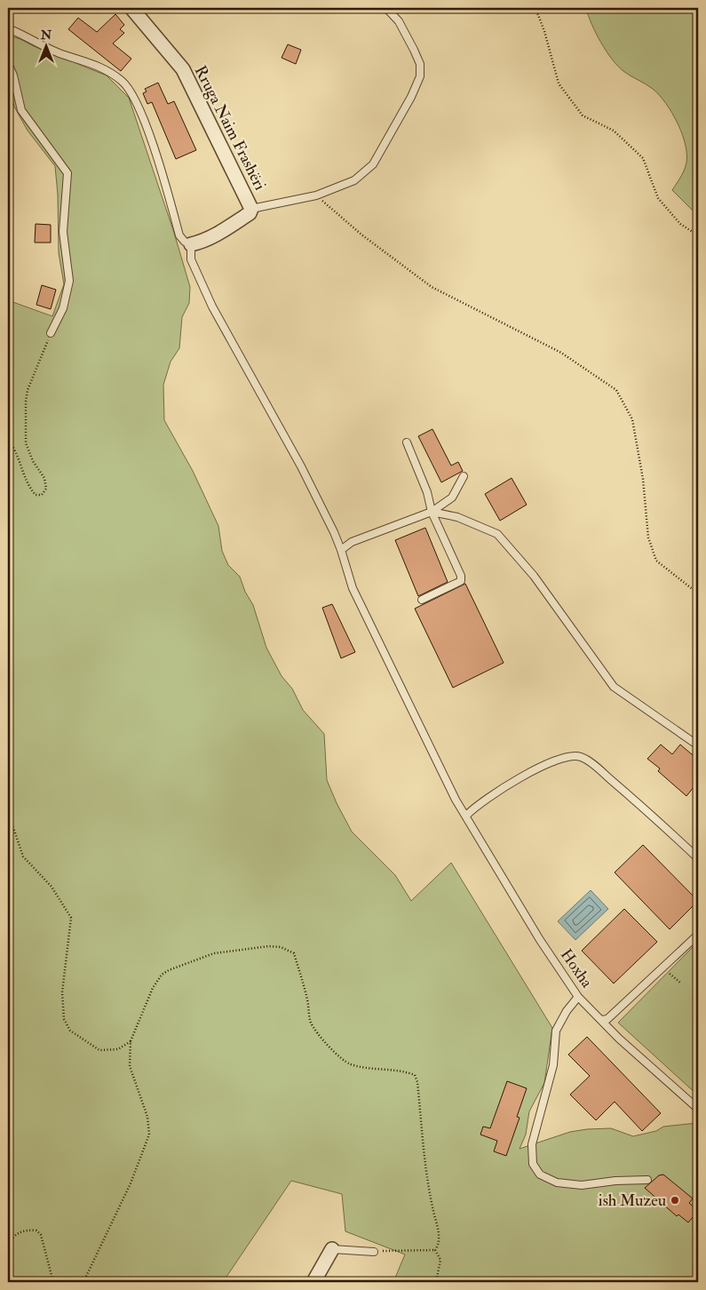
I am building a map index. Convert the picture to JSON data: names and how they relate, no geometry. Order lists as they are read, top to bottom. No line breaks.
{"streets":{"street":["Rruga Naim Frashëri"],"lane":["Hoxha"]},"crossings":[["Rruga Naim Frashëri","Hoxha"]],"places":["ish Muzeu"],"north":"top"}
